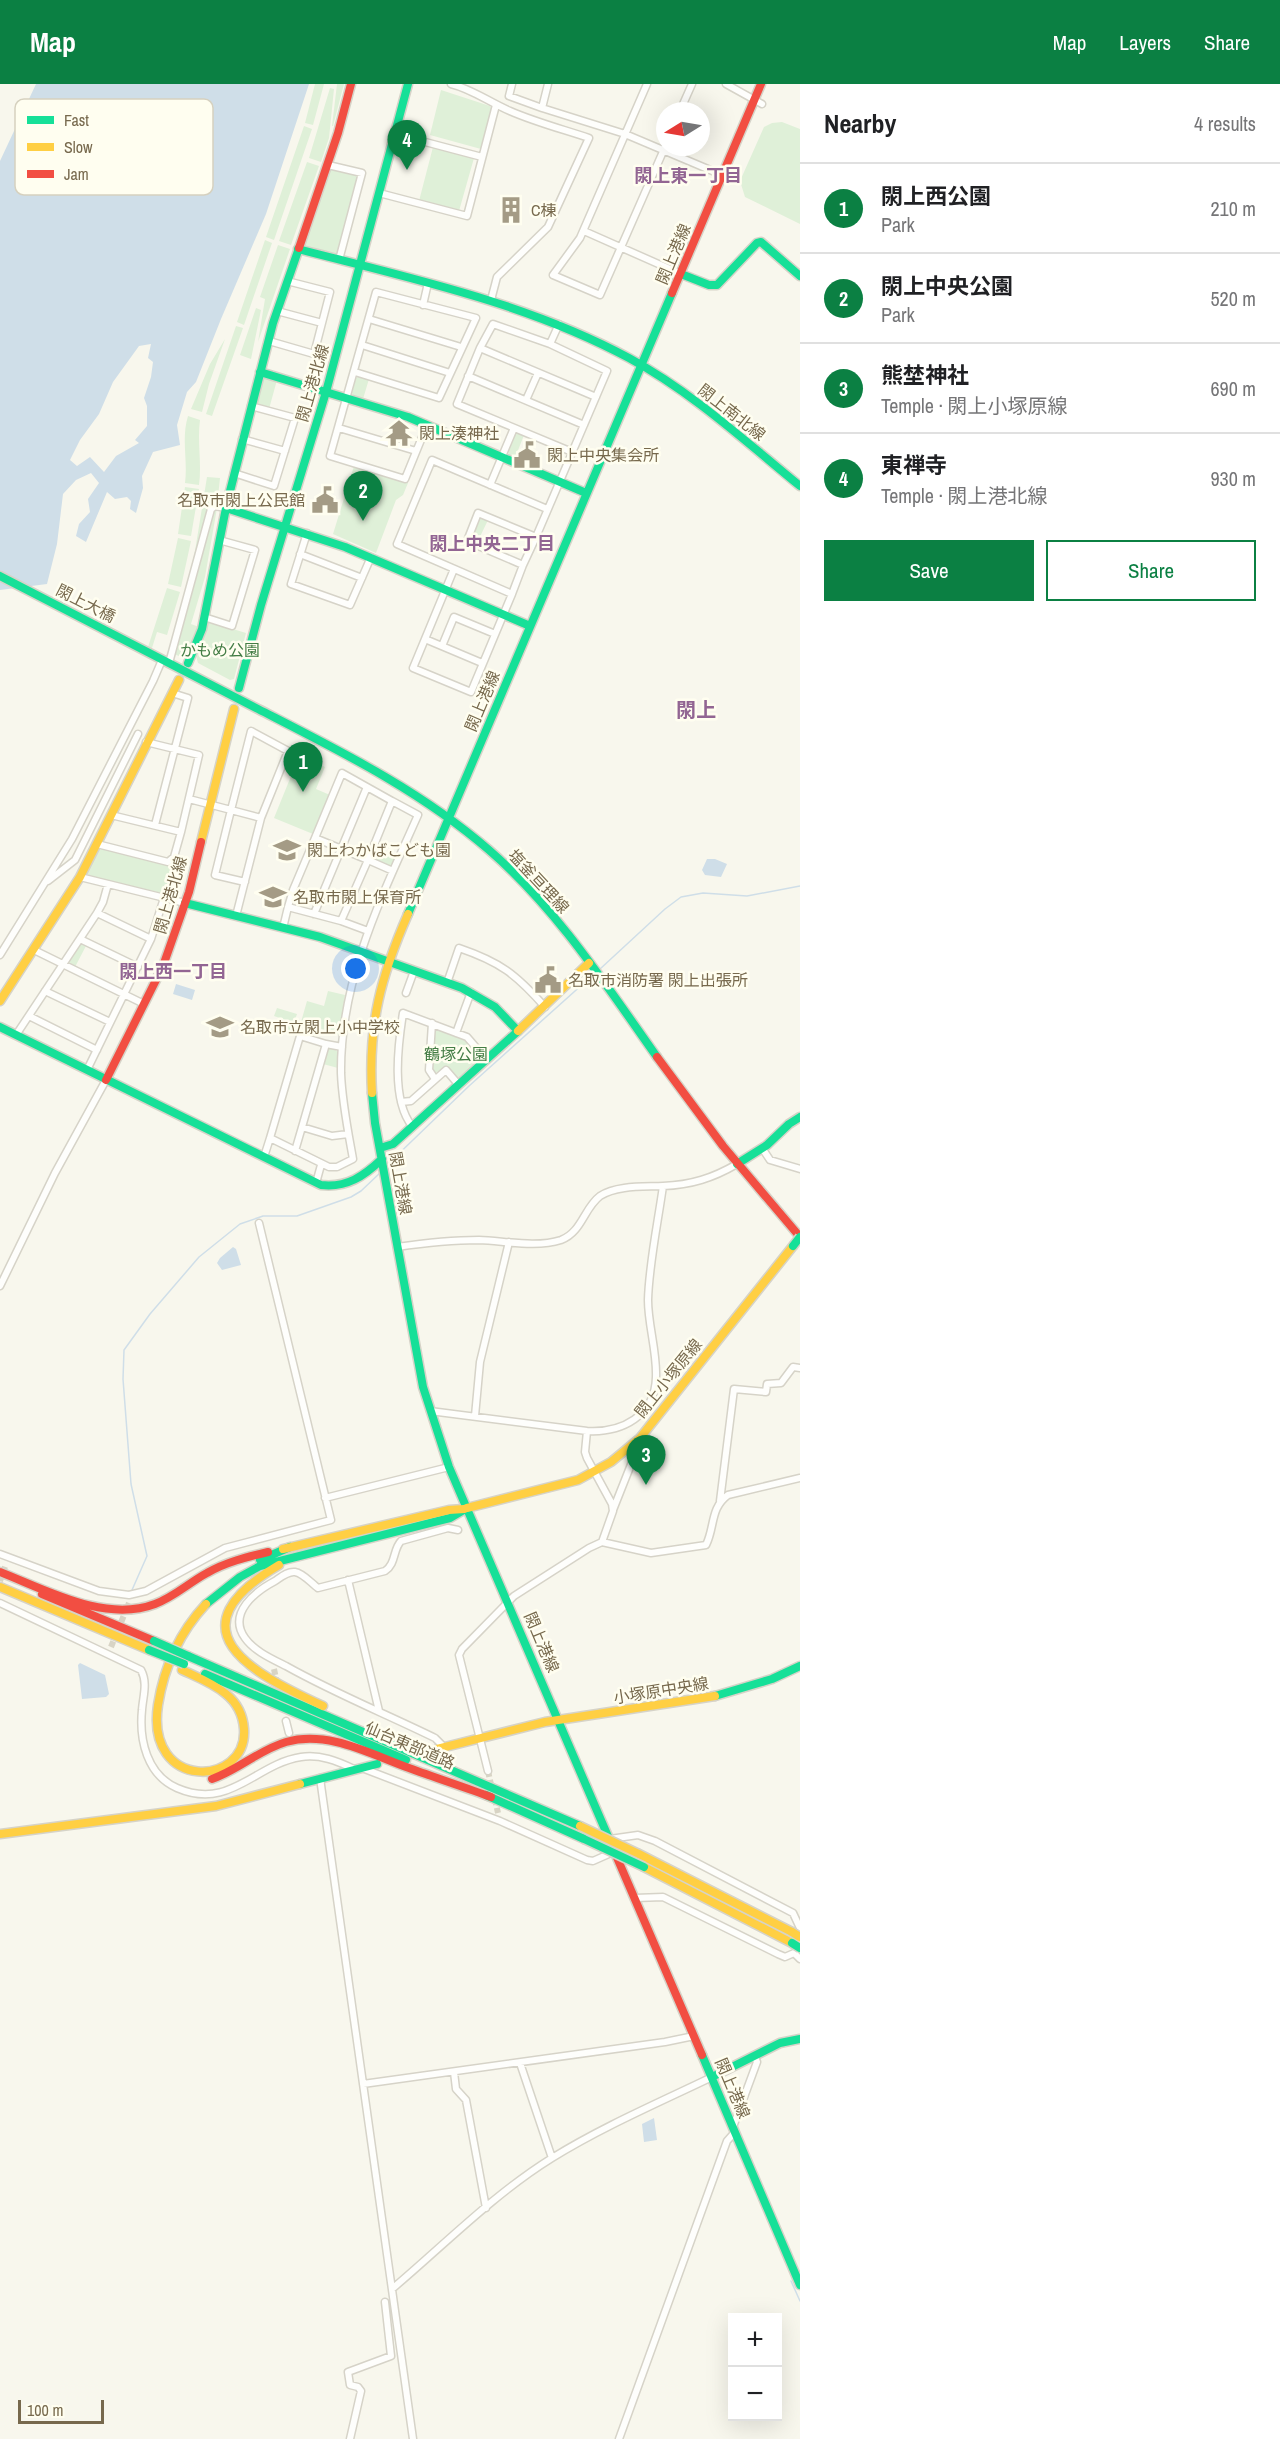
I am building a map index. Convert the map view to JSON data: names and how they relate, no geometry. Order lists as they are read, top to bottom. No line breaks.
{"streets":{"main road":["閖上港線","閖上港北線","閖上南北線","閖上大橋","塩釜亘理線","閖上小塚原線","小塚原中央線","仙台東部道路"]},"crossings":[["閖上港線","閖上南北線"],["閖上港線","塩釜亘理線"],["閖上港線","閖上小塚原線"],["閖上港線","小塚原中央線"],["閖上港北線","閖上南北線"],["閖上大橋","塩釜亘理線"],["塩釜亘理線","閖上小塚原線"]],"districts":["閖上東一丁目","閖上中央二丁目","閖上","閖上西一丁目"],"parks":["かもめ公園","鶴塚公園"],"places":{"building":["C棟"],"temple":["閖上湊神社"],"public building":["閖上中央集会所","名取市閖上公民館","名取市消防署 閖上出張所"],"school or university":["閖上わかばこども園","名取市閖上保育所","名取市立閖上小中学校"]},"legend":["Fast","Slow","Jam"],"scale_bar":"100 m","north":"left","page":{"header":"Map","nav":["Map","Layers","Share"],"heading":["Nearby","4 results"],"pins":["4","2","1","3"],"list":[{"mark":"1","name":"閖上西公園","note":"Park","value":"210 m"},{"mark":"2","name":"閖上中央公園","note":"Park","value":"520 m"},{"mark":"3","name":"熊埜神社","note":"Temple · 閖上小塚原線","value":"690 m"},{"mark":"4","name":"東禅寺","note":"Temple · 閖上港北線","value":"930 m"}],"buttons":["Save","Share"],"map_buttons":["+","−"],"scale":"100 m"}}
